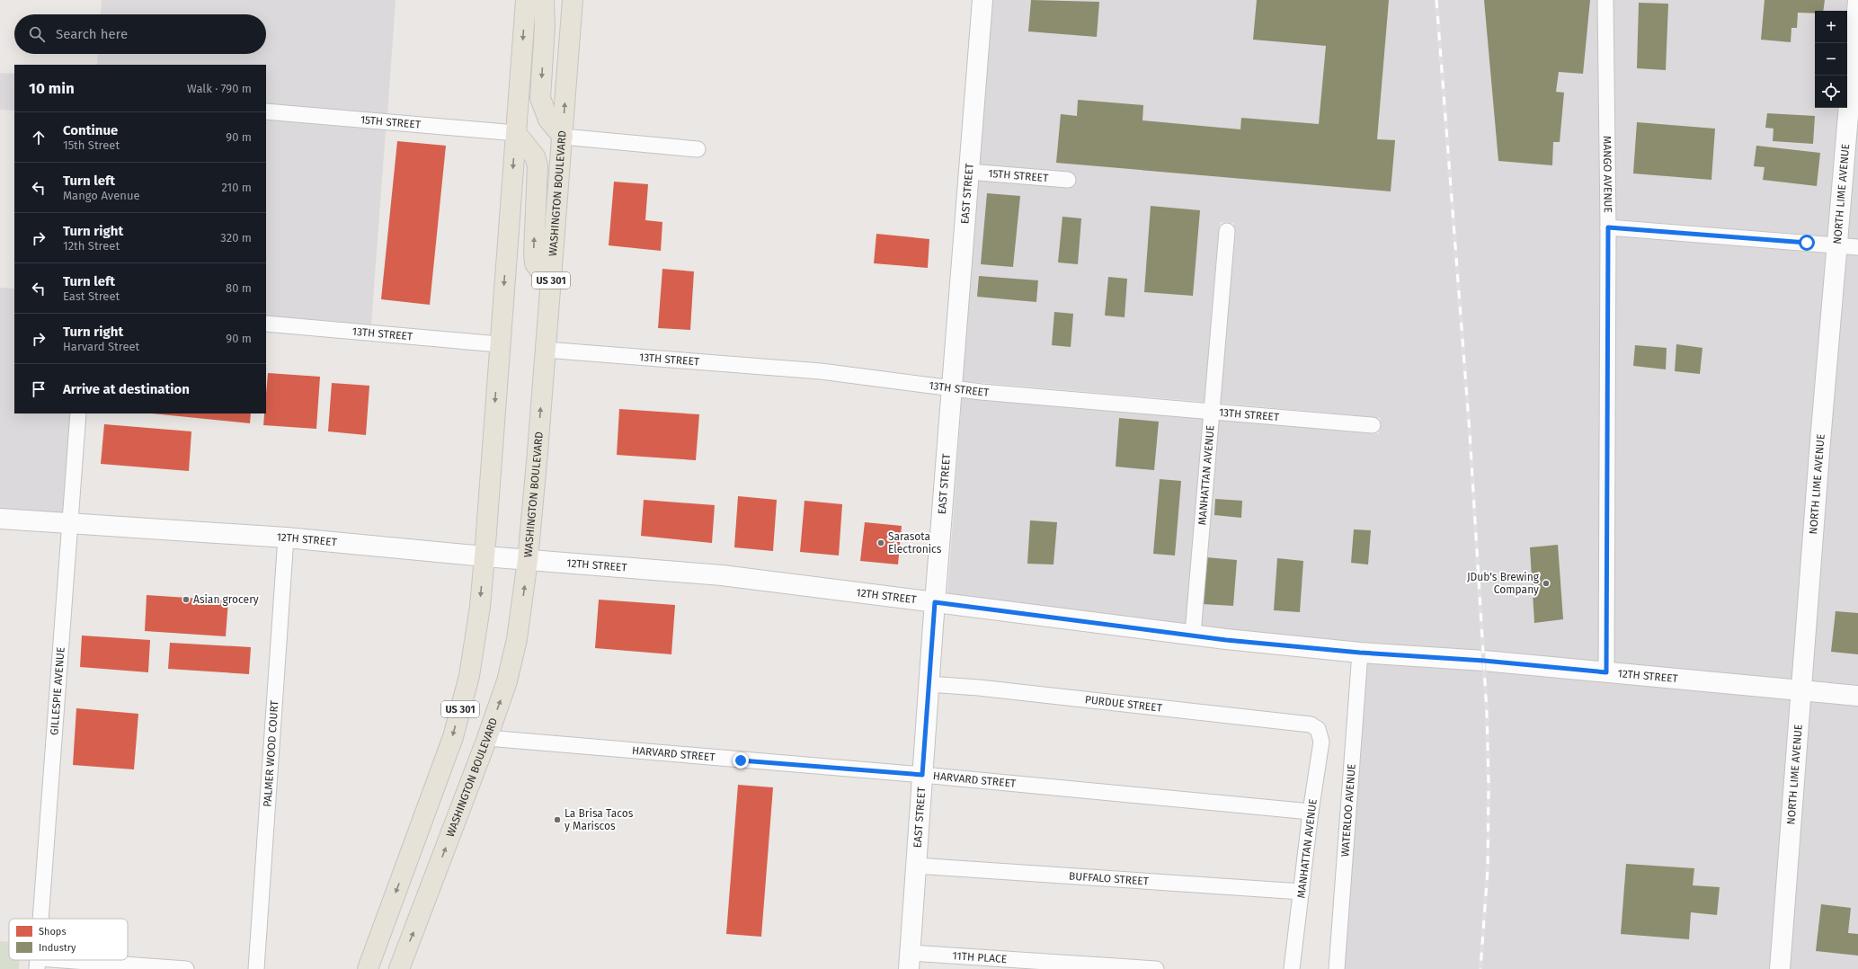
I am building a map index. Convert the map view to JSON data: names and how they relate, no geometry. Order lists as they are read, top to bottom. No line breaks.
{"streets":{"main road":["WASHINGTON BOULEVARD","US 301"],"street":["15TH STREET","MANGO AVENUE","EAST STREET","NORTH LIME AVENUE","13TH STREET","MANHATTAN AVENUE","12TH STREET","GILLESPIE AVENUE","PURDUE STREET","PALMER WOOD COURT","HARVARD STREET","WATERLOO AVENUE","BUFFALO STREET","11TH PLACE"]},"crossings":[["15TH STREET","EAST STREET"],["15TH STREET","US 301"],["MANGO AVENUE","12TH STREET"],["WASHINGTON BOULEVARD","13TH STREET"],["WASHINGTON BOULEVARD","12TH STREET"],["WASHINGTON BOULEVARD","HARVARD STREET"],["EAST STREET","13TH STREET"],["EAST STREET","12TH STREET"],["EAST STREET","PURDUE STREET"],["EAST STREET","HARVARD STREET"],["EAST STREET","BUFFALO STREET"],["EAST STREET","11TH PLACE"],["NORTH LIME AVENUE","12TH STREET"],["US 301","13TH STREET"],["US 301","12TH STREET"],["13TH STREET","MANHATTAN AVENUE"],["MANHATTAN AVENUE","12TH STREET"],["MANHATTAN AVENUE","PURDUE STREET"],["MANHATTAN AVENUE","HARVARD STREET"],["MANHATTAN AVENUE","BUFFALO STREET"],["12TH STREET","GILLESPIE AVENUE"],["12TH STREET","PALMER WOOD COURT"],["12TH STREET","WATERLOO AVENUE"]],"places":["Sarasota Electronics","JDub's Brewing Company","Asian grocery","La Brisa Tacos y Mariscos"],"legend":["Shops","Industry"],"page":{"map_buttons":["+","−"],"search":"Search here","heading":["10 min","Walk · 790 m"],"list":[["Continue","15th Street","90 m"],["Turn left","Mango Avenue","210 m"],["Turn right","12th Street","320 m"],["Turn left","East Street","80 m"],["Turn right","Harvard Street","90 m"],"Arrive at destination"]}}
